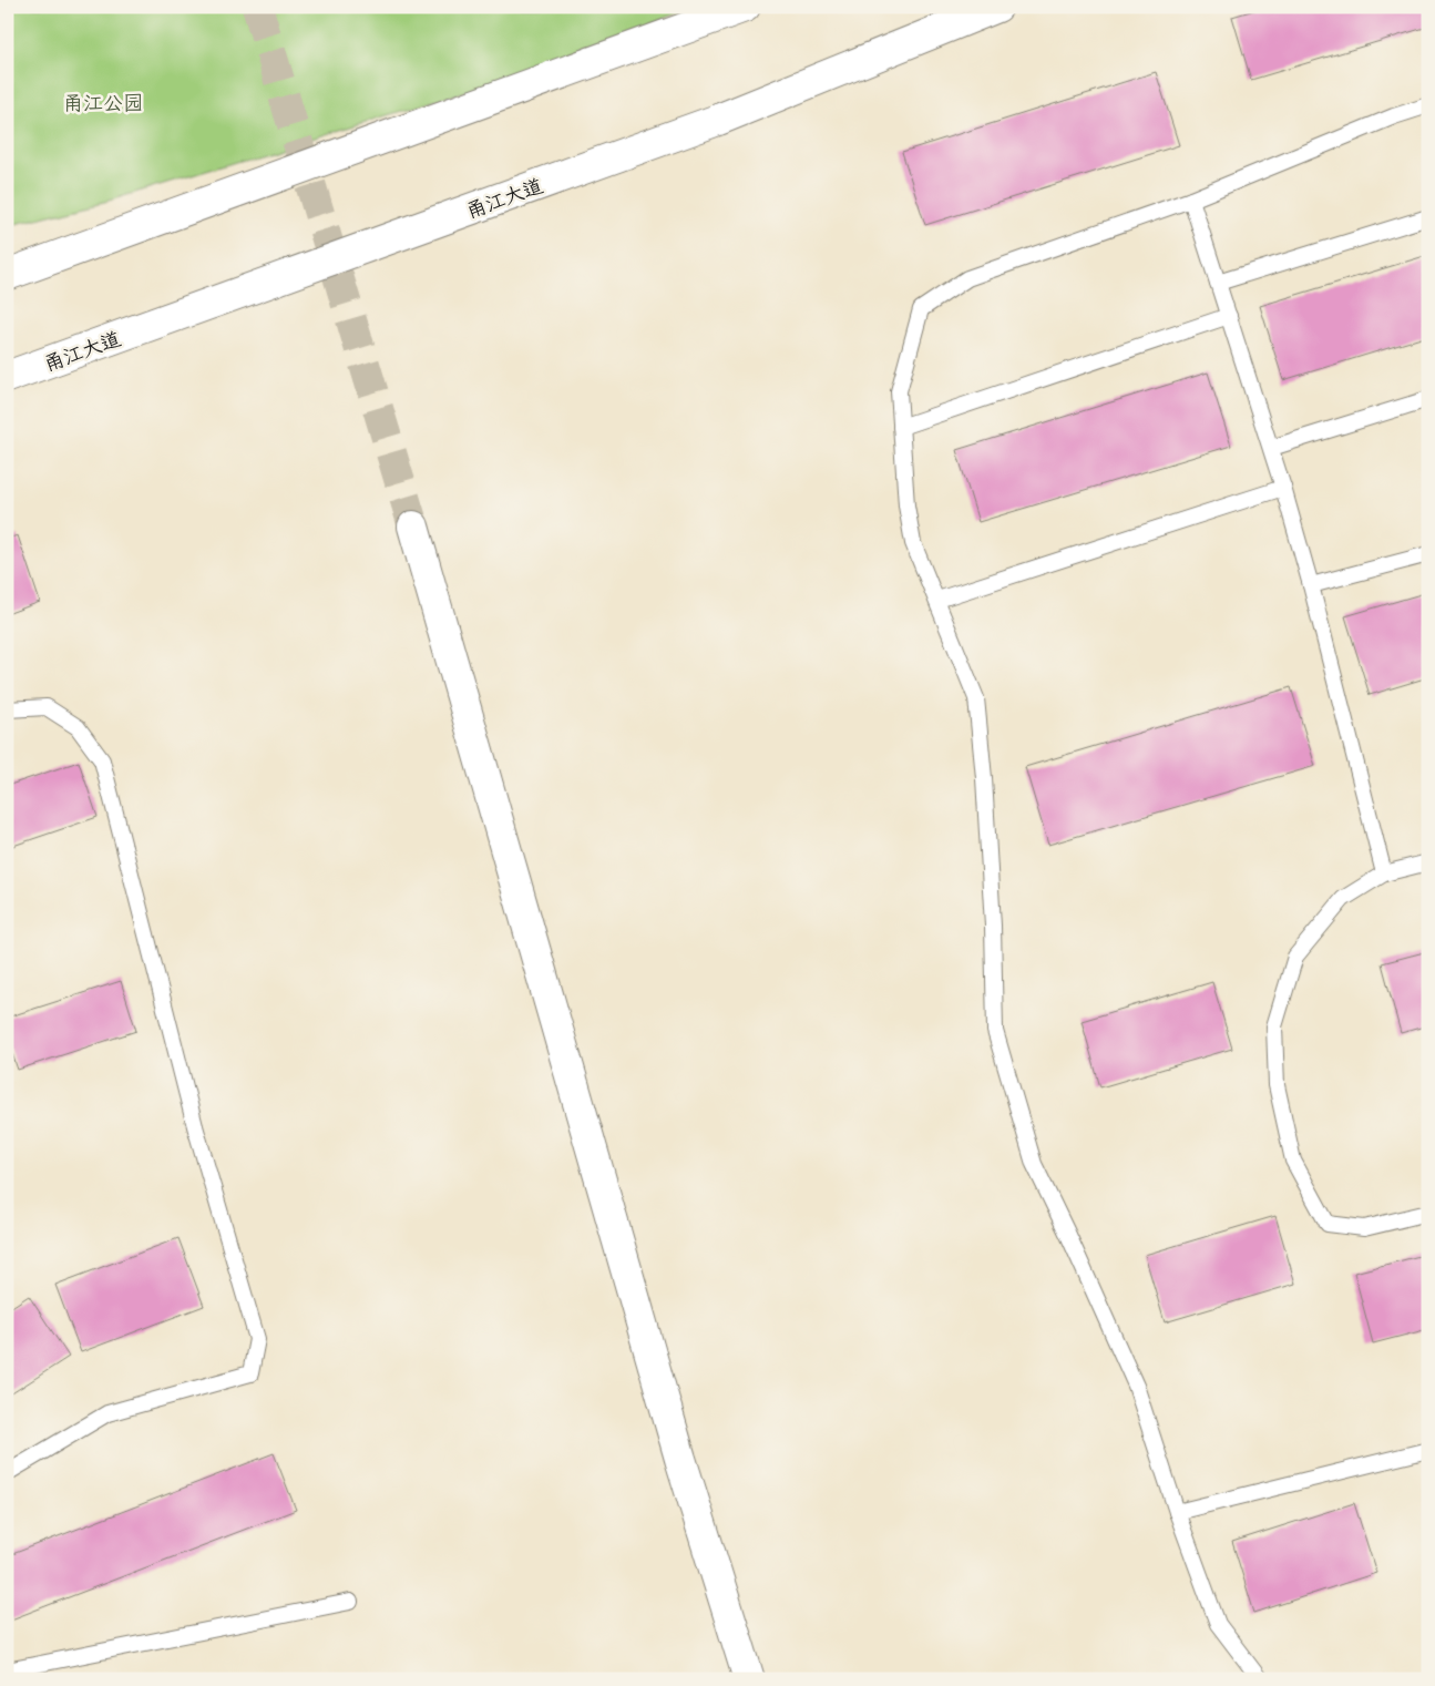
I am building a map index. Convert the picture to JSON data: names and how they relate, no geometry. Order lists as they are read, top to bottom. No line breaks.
{"streets":{"main road":["甬江大道"]},"parks":["甬江公园"]}
